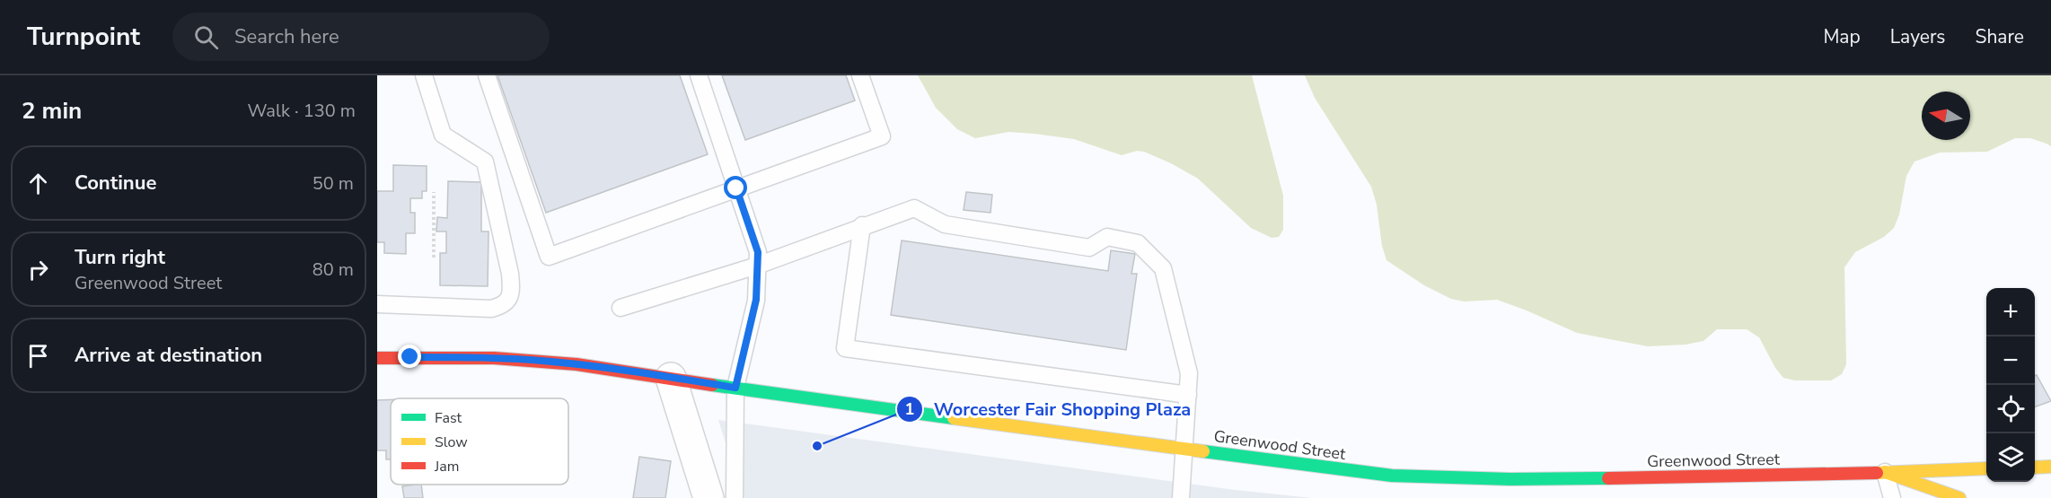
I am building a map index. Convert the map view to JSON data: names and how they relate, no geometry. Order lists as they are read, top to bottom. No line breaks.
{"streets":{"main road":["Greenwood Street"]},"places":["Worcester Fair Shopping Plaza"],"legend":["Fast","Slow","Jam"],"north":"left","page":{"header":"Turnpoint","search":"Search here","nav":["Map","Layers","Share"],"heading":["2 min","Walk · 130 m"],"list":[["Continue","50 m"],["Turn right","Greenwood Street","80 m"],"Arrive at destination"],"map_buttons":["+","−"]}}
